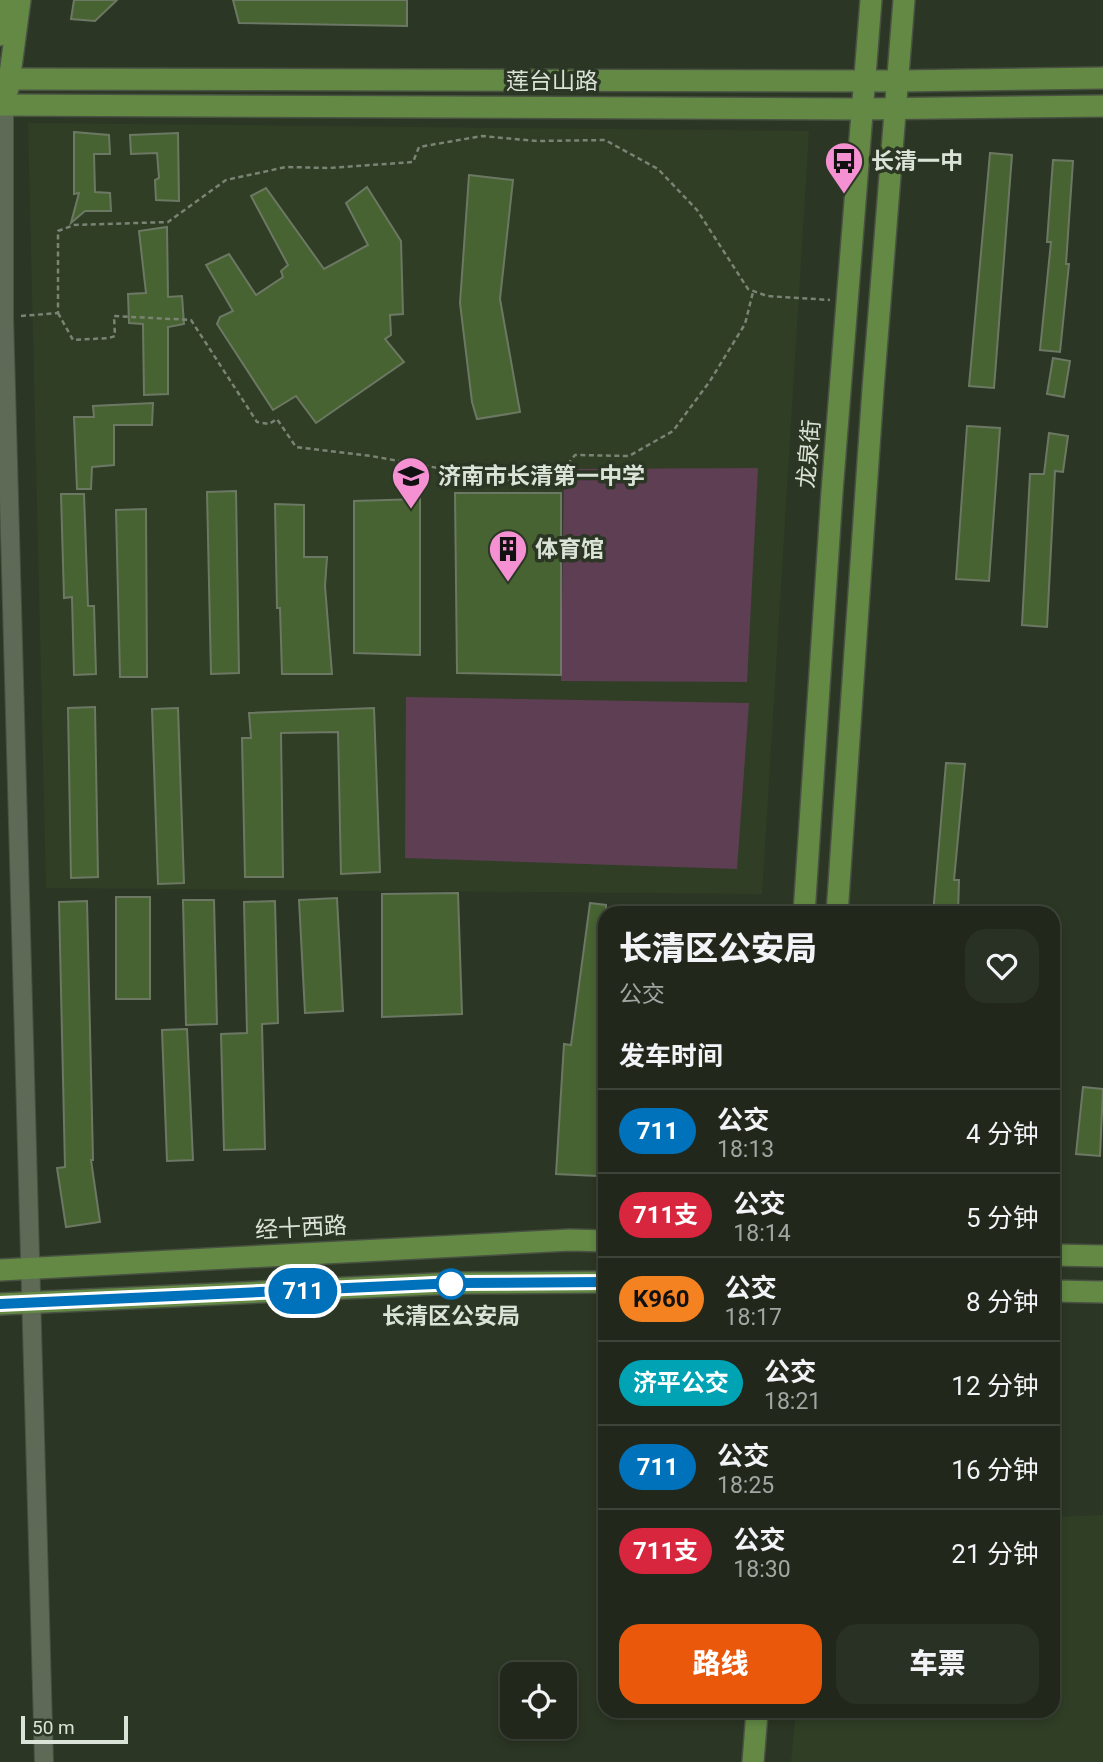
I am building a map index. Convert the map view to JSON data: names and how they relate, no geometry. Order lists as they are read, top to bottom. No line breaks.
{"streets":{"main road":["莲台山路","龙泉街","经十西路"]},"crossings":[["莲台山路","龙泉街"]],"places":{"bus stop":["长清一中"],"school or university":["济南市长清第一中学"],"building":["体育馆"],"other":["长清区公安局"]},"lines":["bus line 711"],"scale_bar":"50 m","page":{"on_map":"711","heading":[["长清区公安局","公交"],"发车时间"],"list":[{"mark":"711","name":"公交","note":"18:13","value":"4 分钟"},{"mark":"711支","name":"公交","note":"18:14","value":"5 分钟"},{"mark":"K960","name":"公交","note":"18:17","value":"8 分钟"},{"mark":"济平公交","name":"公交","note":"18:21","value":"12 分钟"},{"mark":"711","name":"公交","note":"18:25","value":"16 分钟"},{"mark":"711支","name":"公交","note":"18:30","value":"21 分钟"}],"buttons":["路线","车票"],"scale":"50 m"}}
